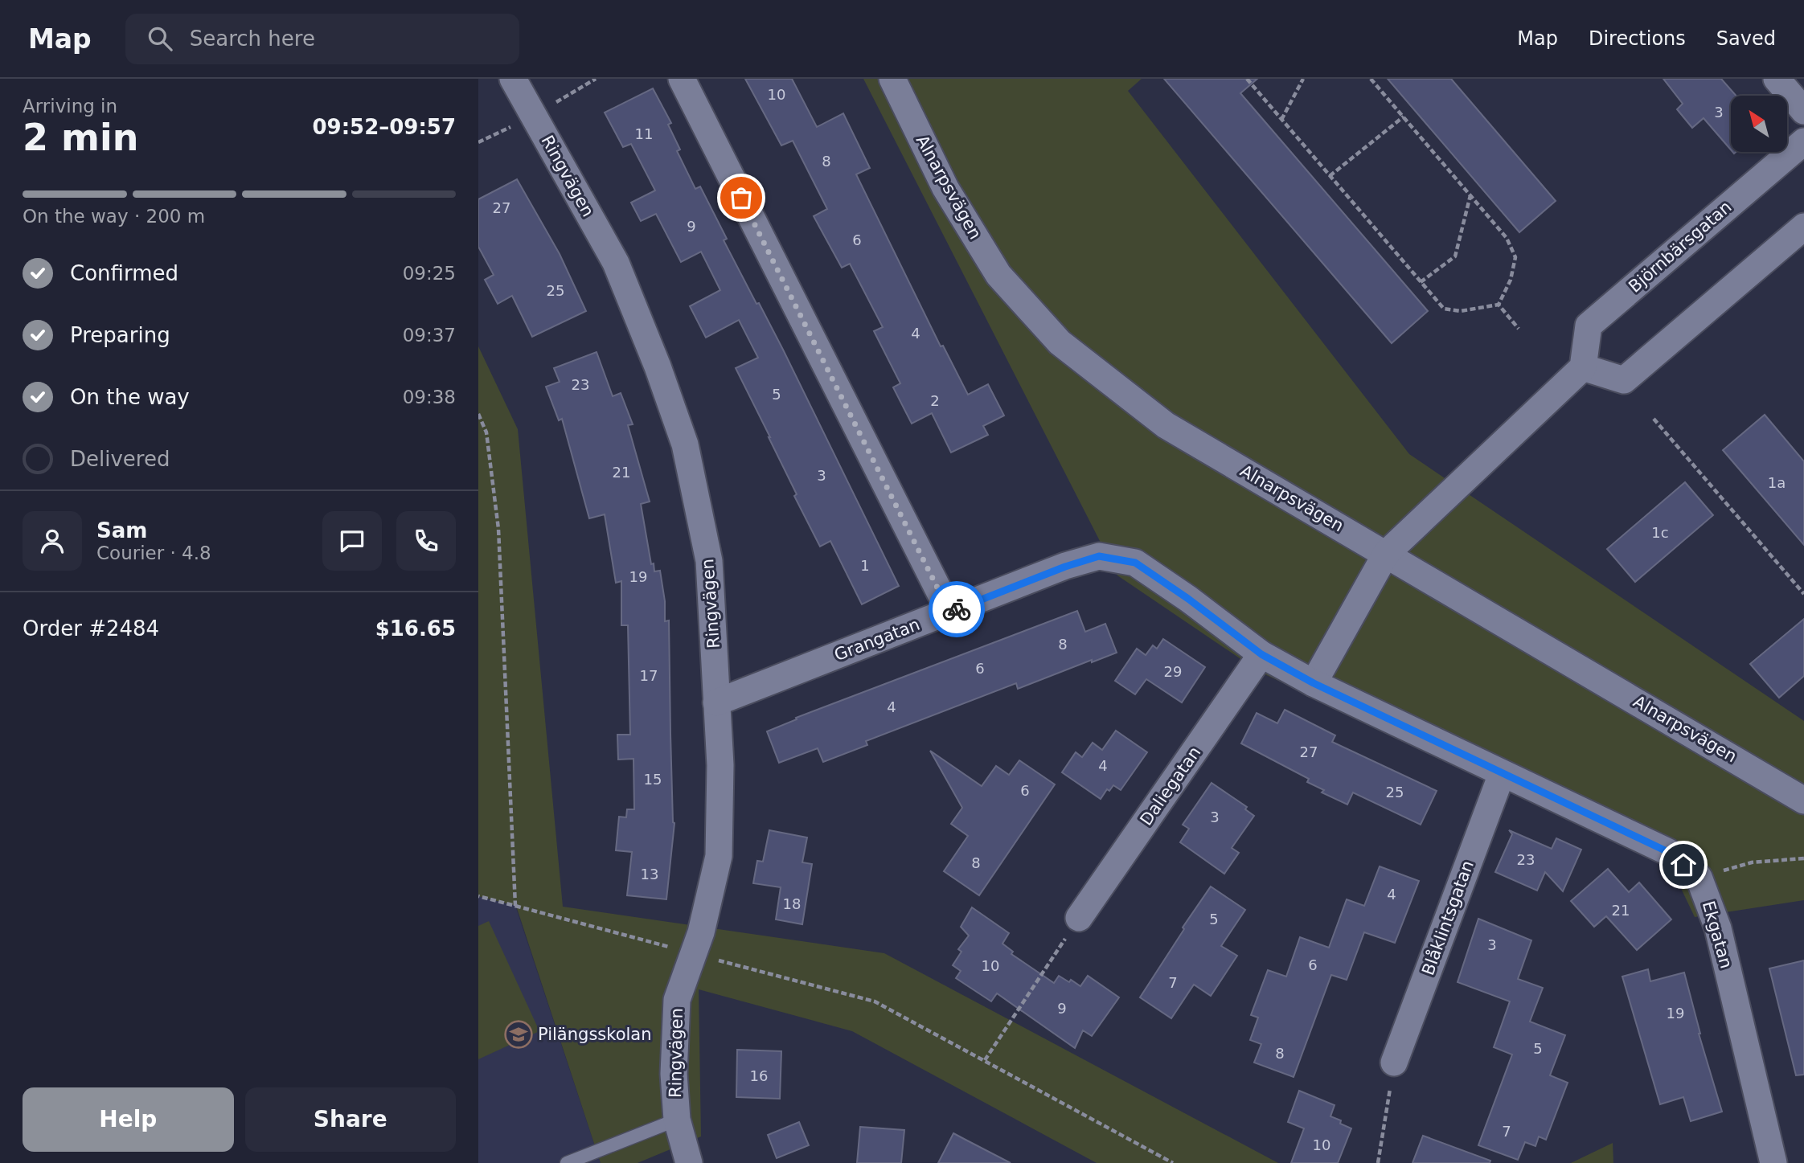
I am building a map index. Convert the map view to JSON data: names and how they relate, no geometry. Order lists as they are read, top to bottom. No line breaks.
{"streets":{"street":["Ringvägen","Alnarpsvägen","Björnbärsgatan","Grangatan","Daliegatan","Blåklintsgatan","Ekgatan"]},"crossings":[["Ringvägen","Grangatan"],["Grangatan","Daliegatan"]],"places":{"school or university":["Pilängsskolan"]},"house_numbers":["10","3","11","8","27","9","6","25","4","23","5","2","21","3","1a","1c","1","19","8","6","29","17","4","27","4","15","6","25","3","23","8","13","4","18","21","5","3","6","10","7","9","19","5","8","16","7","10"],"north":"top left","page":{"header":"Map","search":"Search here","nav":["Map","Directions","Saved"],"heading":["2 min","Arriving in","09:52–09:57"],"panel":["Sam","Courier · 4.8","Order #2484","$16.65"],"bar":"On the way · 200 m","list":[["Confirmed","09:25"],["Preparing","09:37"],["On the way","09:38"],"Delivered"],"buttons":["Help","Share"]}}
